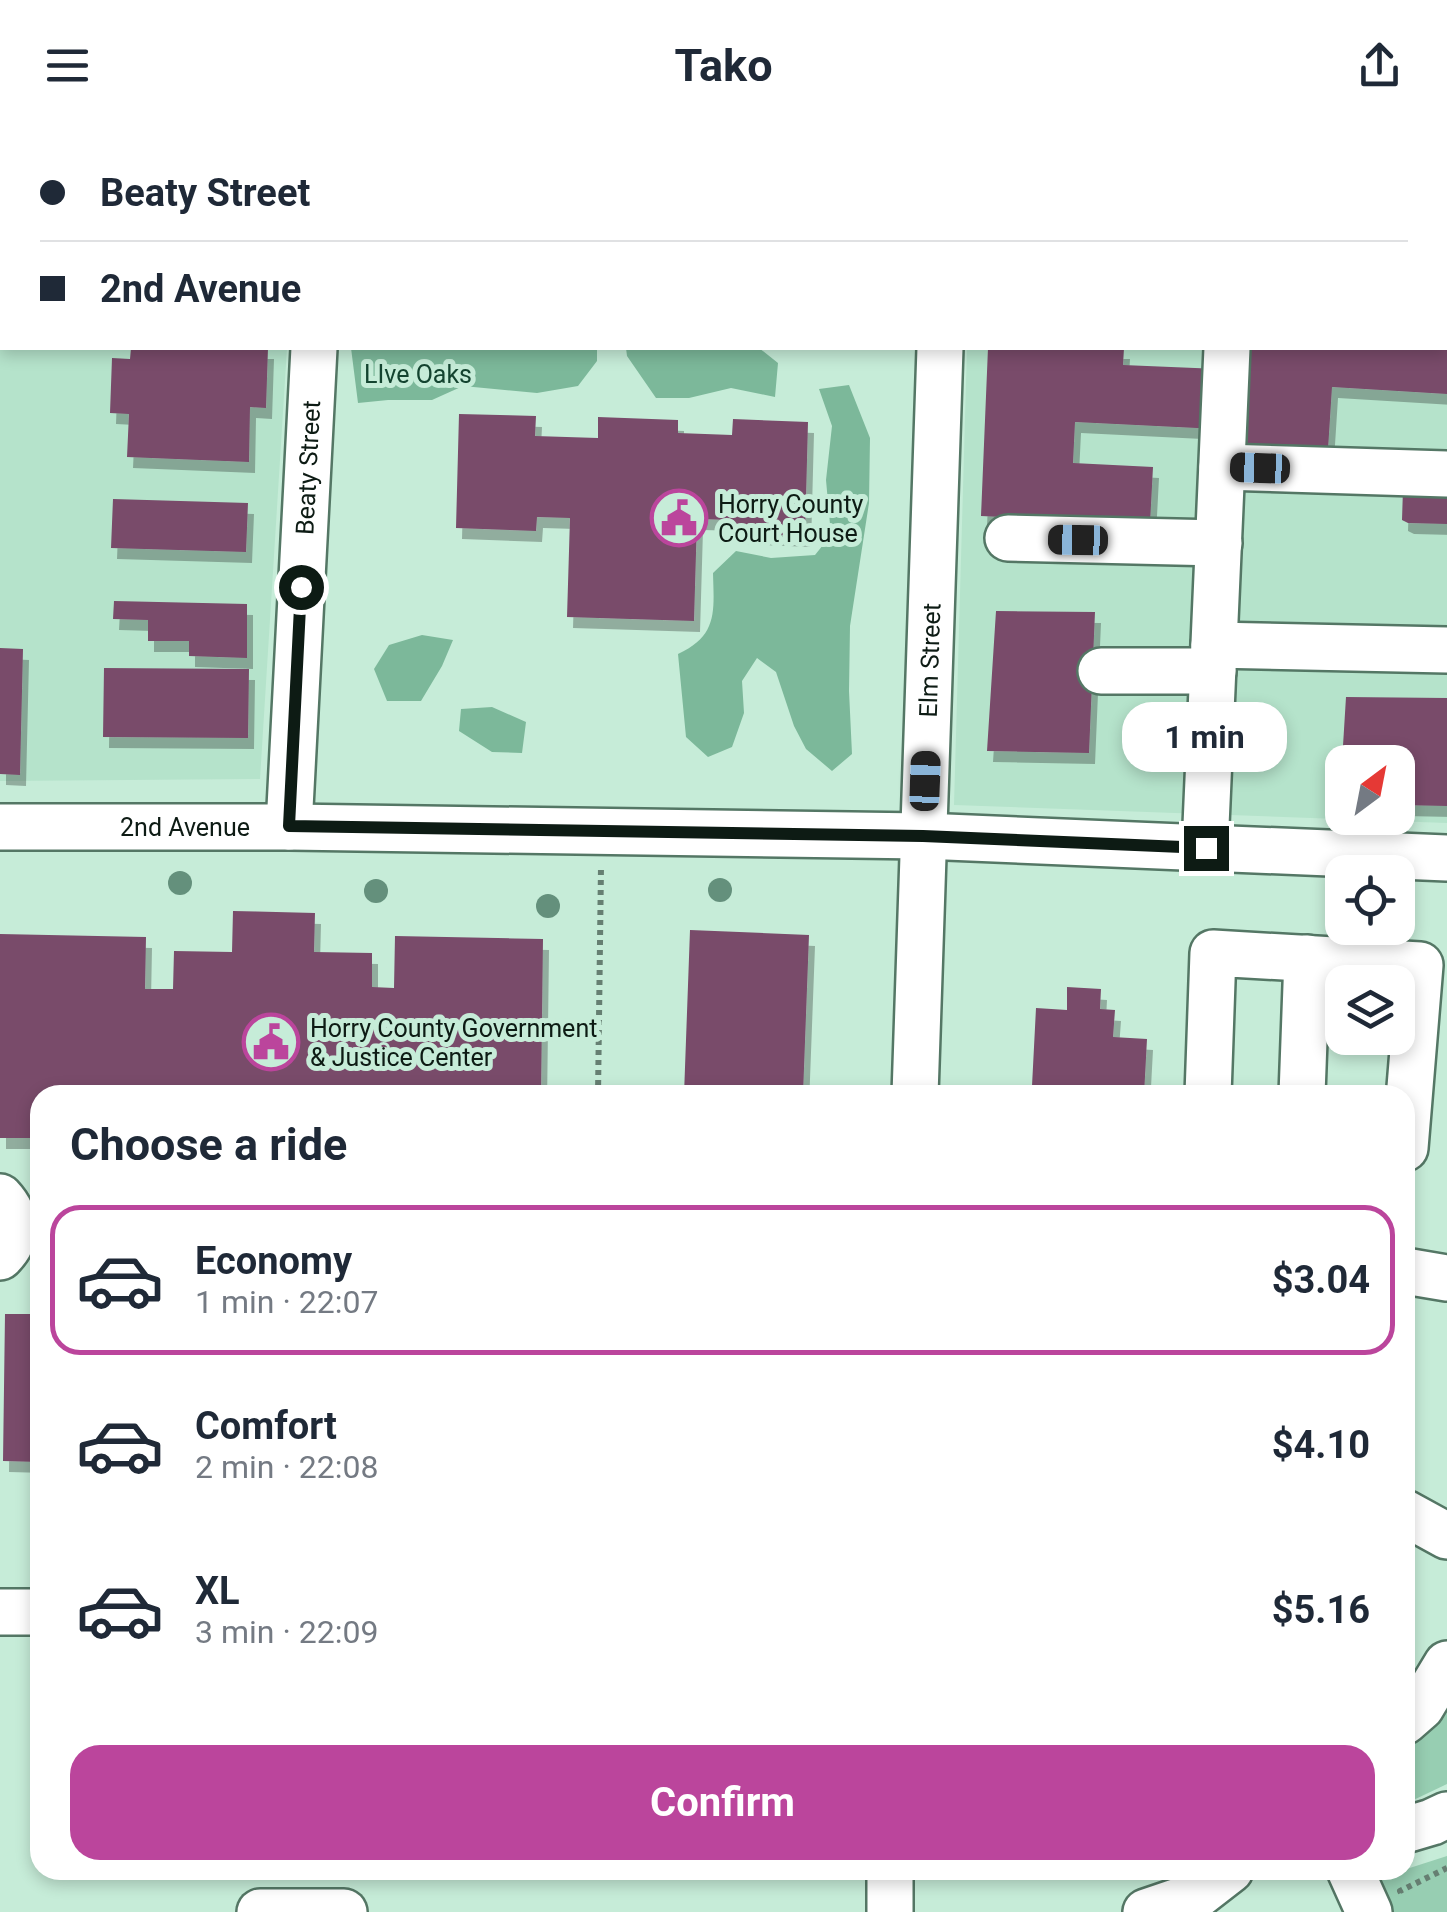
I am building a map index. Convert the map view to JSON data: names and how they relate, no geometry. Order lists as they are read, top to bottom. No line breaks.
{"streets":{"street":["Beaty Street","Elm Street","2nd Avenue"]},"crossings":[["Beaty Street","2nd Avenue"],["Elm Street","2nd Avenue"]],"parks":["LIve Oaks"],"places":{"public building":["Horry County Court House","Horry County Government & Justice Center"]},"north":"top right","page":{"header":"Tako","banner":["Beaty Street","2nd Avenue"],"bubble":"1 min","heading":"Choose a ride","list":[{"name":"Economy","note":"1 min · 22:07","value":"$3.04"},{"name":"Comfort","note":"2 min · 22:08","value":"$4.10"},{"name":"XL","note":"3 min · 22:09","value":"$5.16"}],"buttons":"Confirm"}}
